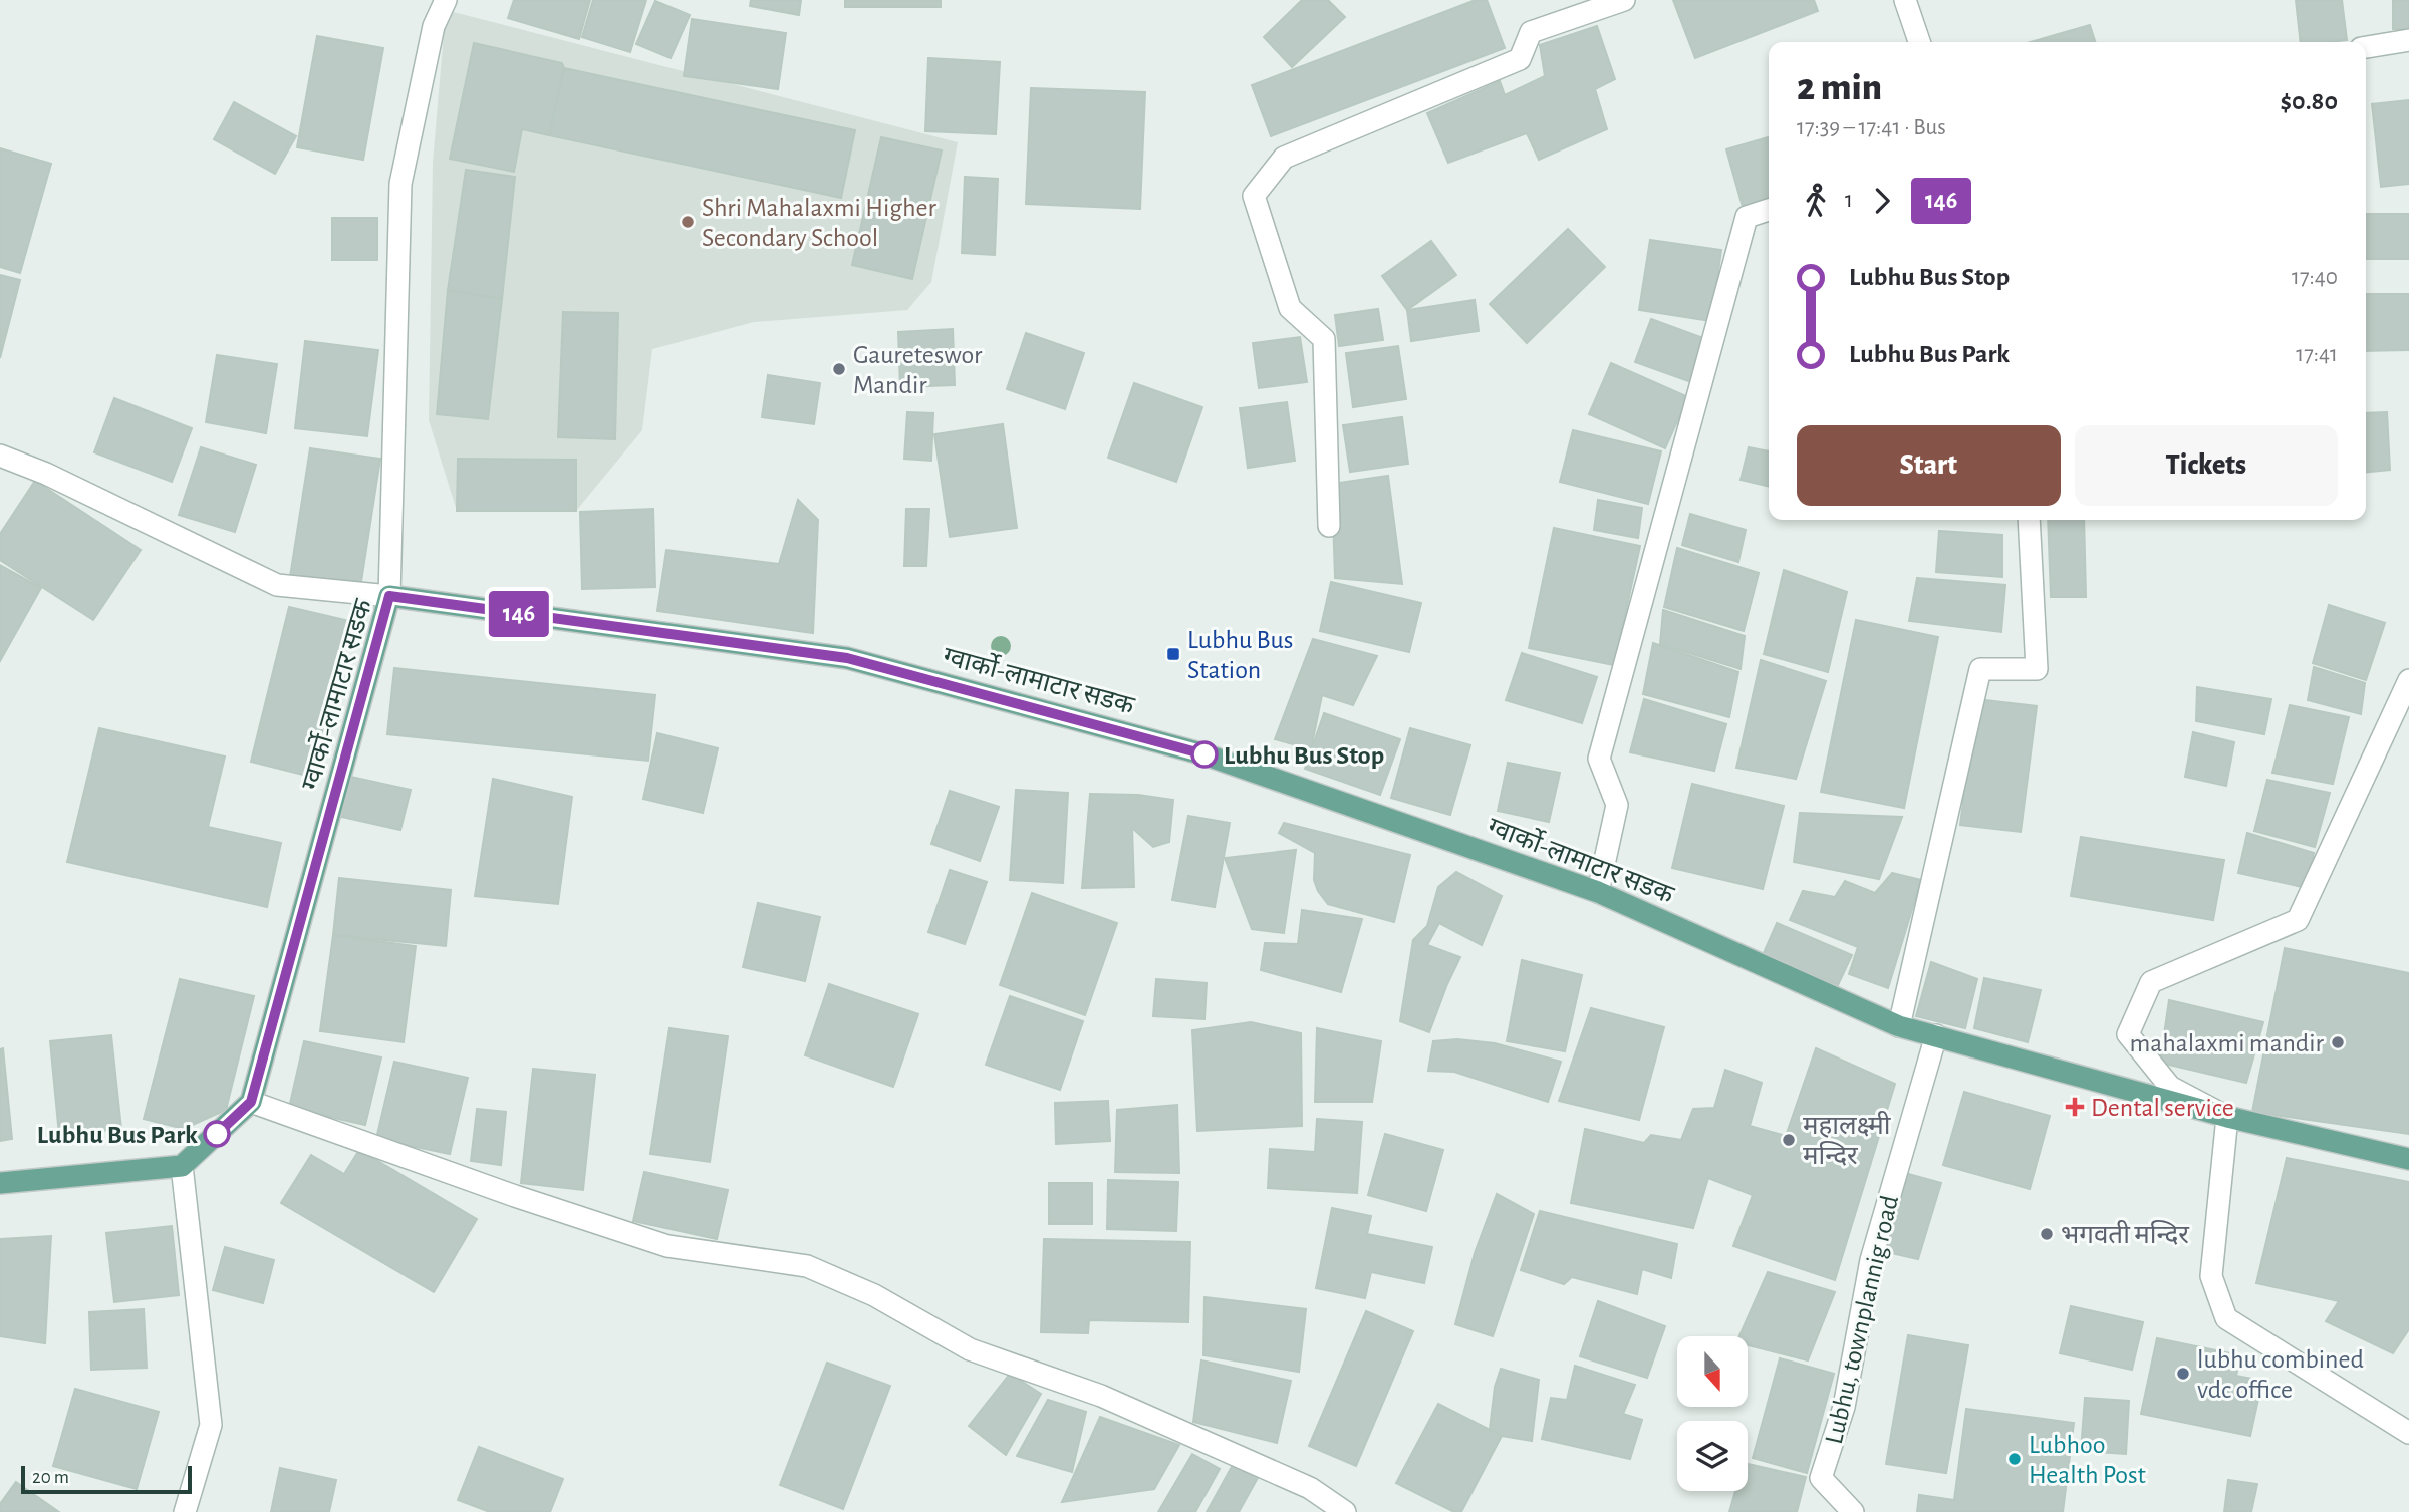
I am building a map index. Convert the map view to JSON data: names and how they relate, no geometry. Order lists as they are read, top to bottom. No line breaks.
{"streets":{"main road":["ग्वार्को-लामाटार सडक"],"street":["Lubhu, townplannig road"]},"crossings":[["ग्वार्को-लामाटार सडक","Lubhu, townplannig road"]],"places":{"other":["Shri Mahalaxmi Higher Secondary School","Gaureteswor Mandir","Lubhu Bus Stop","mahalaxmi mandir","Lubhu Bus Park","महालक्ष्मी मन्दिर","भगवती मन्दिर","lubhu combined vdc office","Lubhoo Health Post"],"transit":["Lubhu Bus Station"],"health":["Dental service"]},"lines":["bus line 146"],"scale_bar":"20 m","north":"bottom","page":{"on_map":"146","heading":["2 min","17:39 – 17:41 · Bus","$0.80"],"legs":["1","146"],"list":[{"name":"Lubhu Bus Stop","value":"17:40"},{"name":"Lubhu Bus Park","value":"17:41"}],"buttons":["Start","Tickets"],"scale":"20 m"}}
